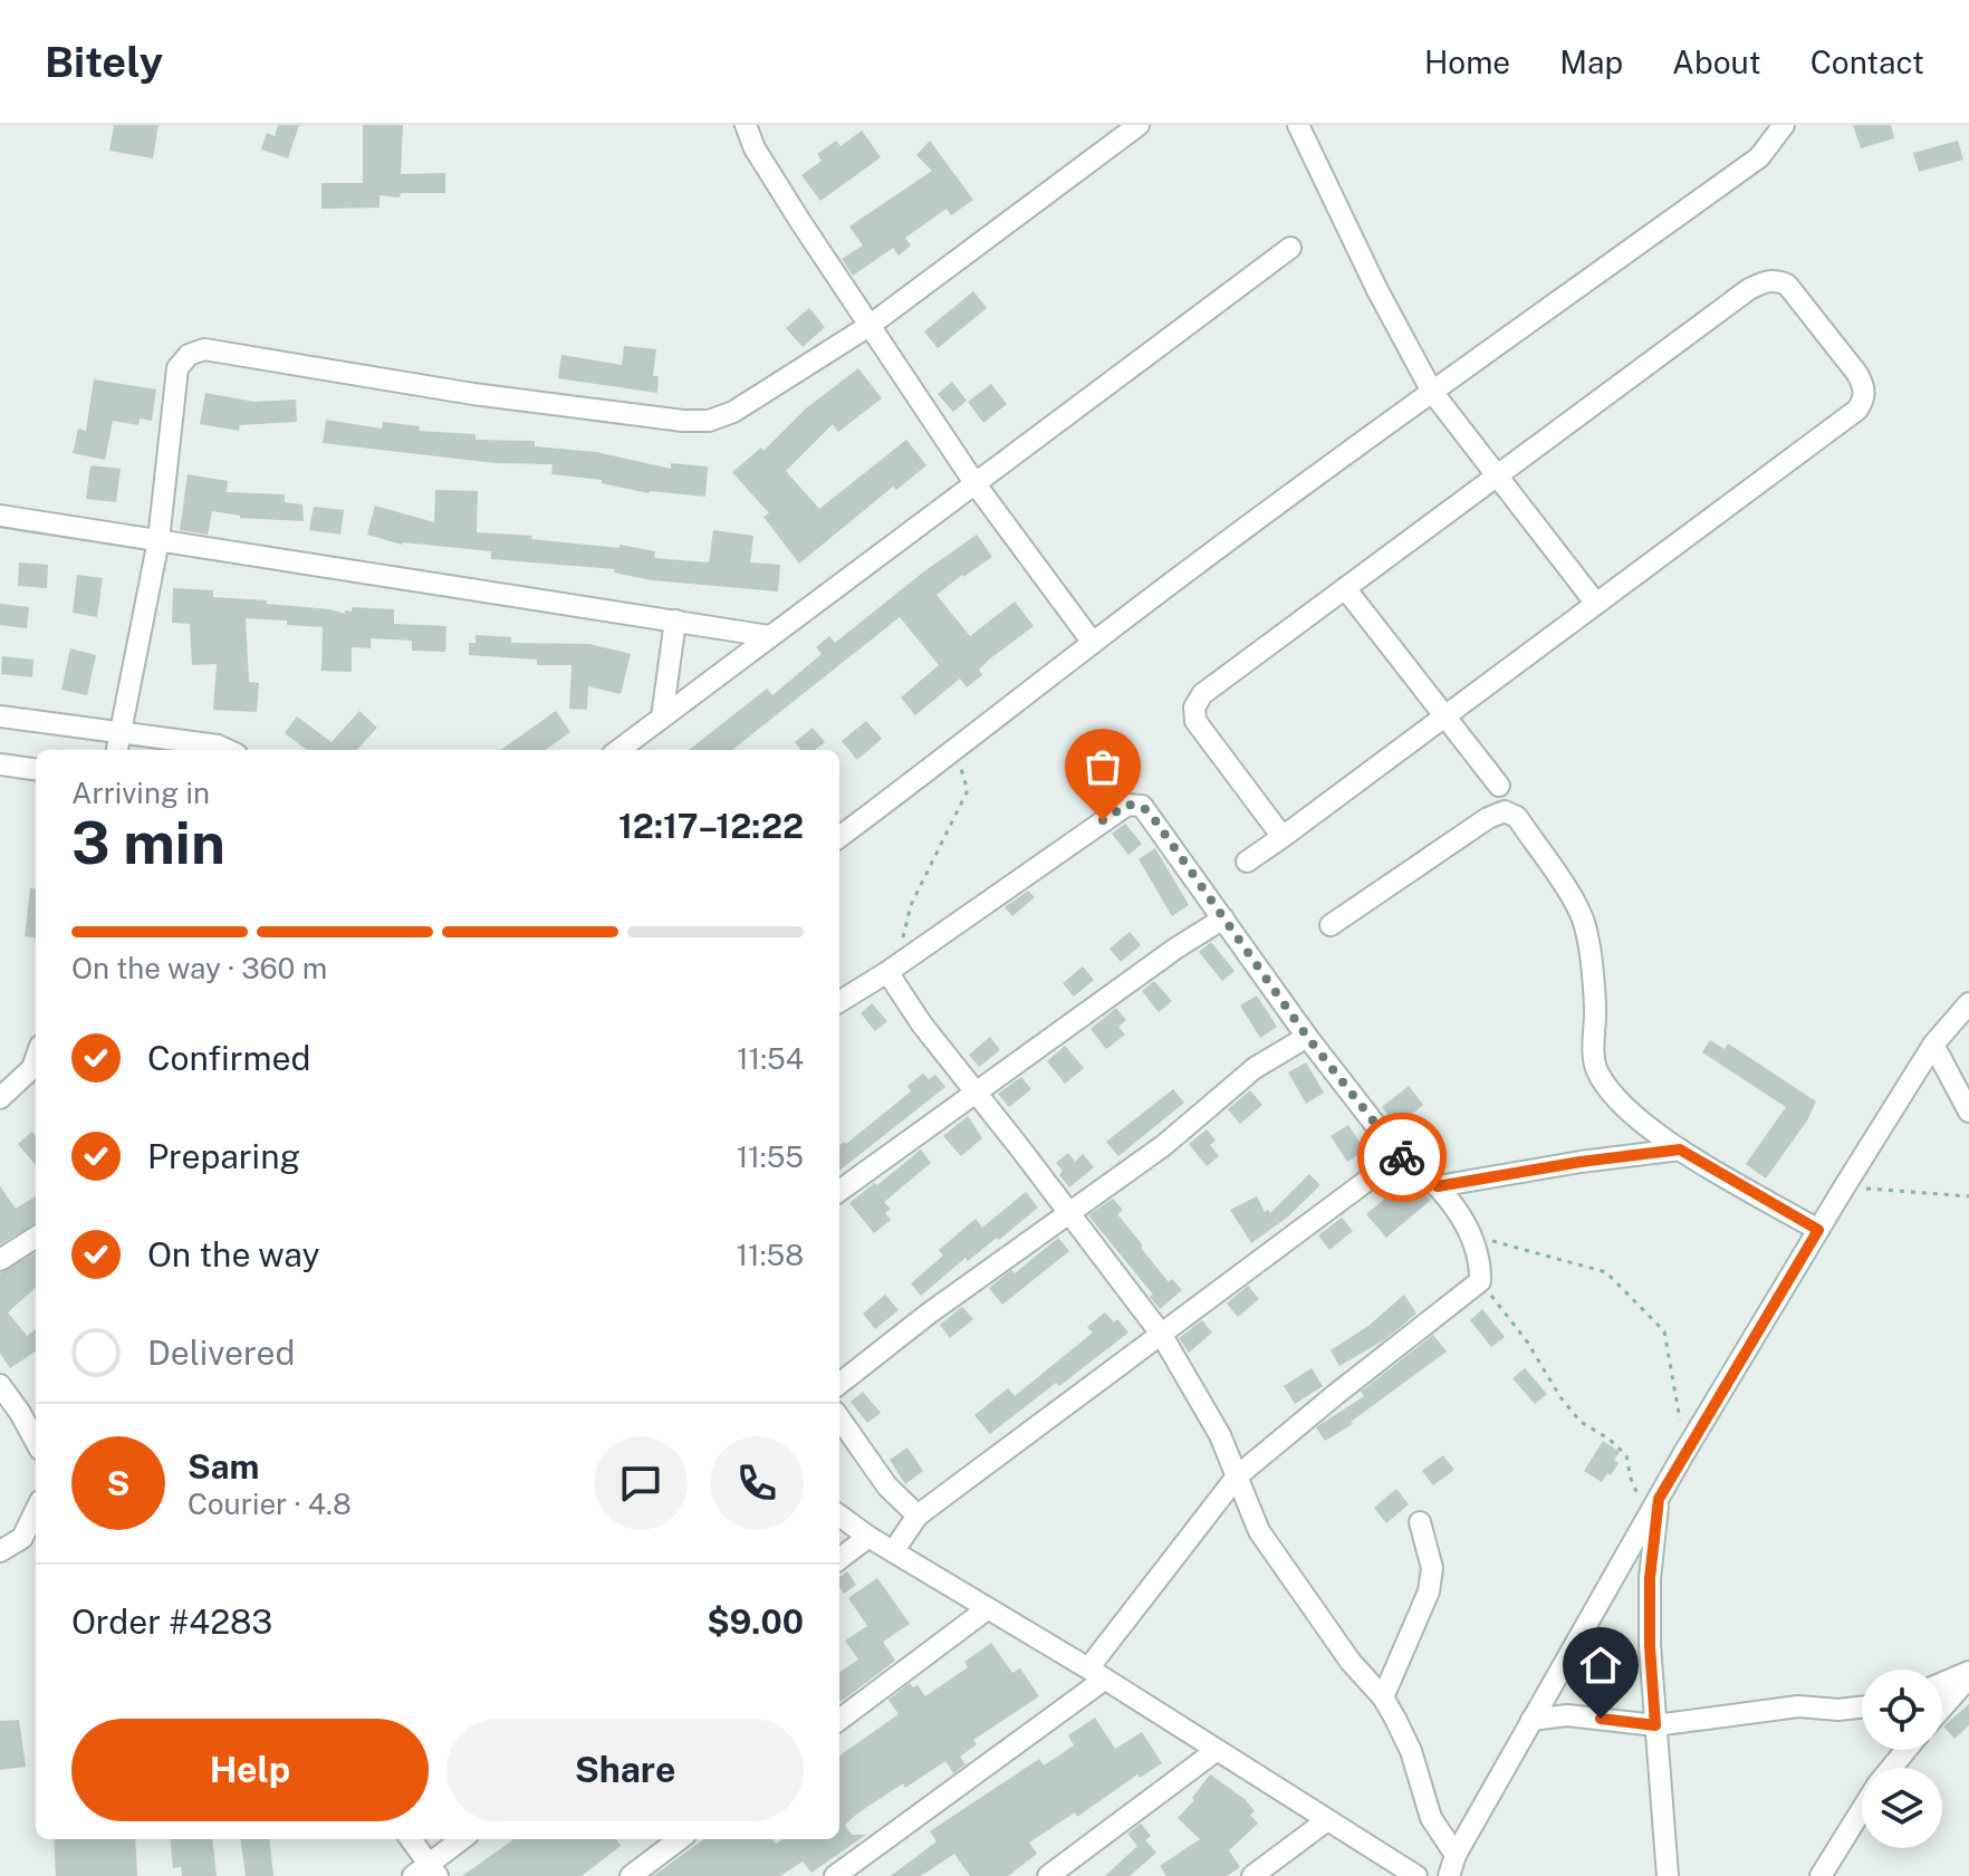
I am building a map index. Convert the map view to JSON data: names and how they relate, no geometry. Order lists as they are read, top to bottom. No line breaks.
{"page":{"header":"Bitely","nav":["Home","Map","About","Contact"],"heading":["3 min","Arriving in","12:17–12:22"],"panel":["Sam","Courier · 4.8","Order #4283","$9.00"],"bar":"On the way · 360 m","list":[["Confirmed","11:54"],["Preparing","11:55"],["On the way","11:58"],"Delivered"],"round":"S","buttons":["Help","Share"]}}
